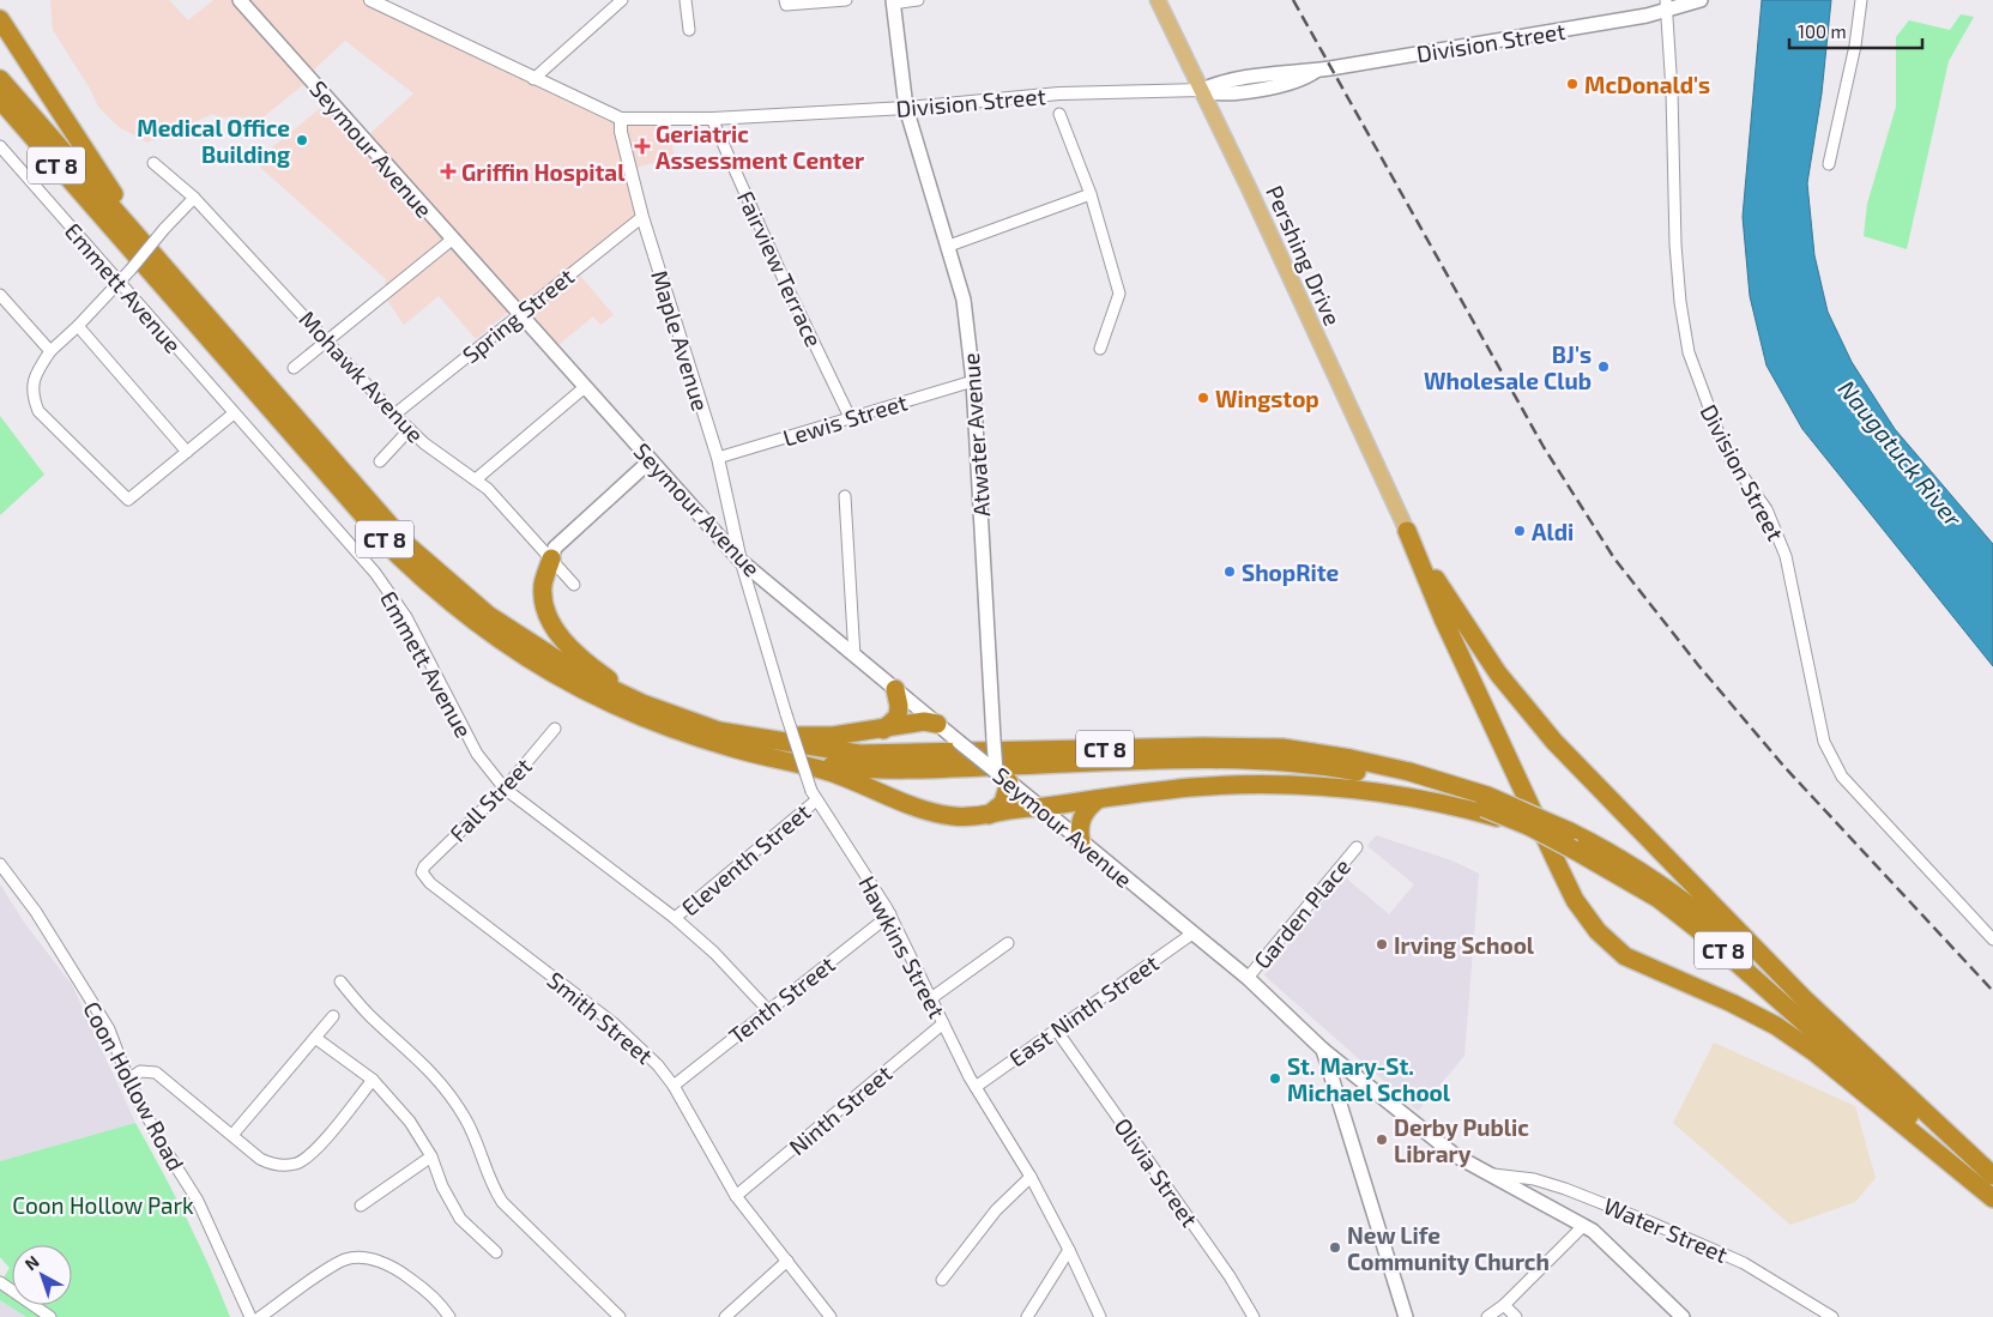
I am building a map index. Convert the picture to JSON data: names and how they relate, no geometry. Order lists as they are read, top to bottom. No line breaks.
{"streets":{"highway":["CT 8"],"main road":["Division Street","Seymour Avenue","Pershing Drive","Atwater Avenue"],"street":["Fairview Terrace","Emmett Avenue","Spring Street","Maple Avenue","Mohawk Avenue","Lewis Street","Fall Street","Eleventh Street","Garden Place","Hawkins Street","Tenth Street","East Ninth Street","Smith Street","Coon Hollow Road","Ninth Street","Olivia Street","Water Street"]},"crossings":[["Division Street","Pershing Drive"],["Division Street","Fairview Terrace"],["Division Street","Maple Avenue"],["Division Street","Atwater Avenue"],["Seymour Avenue","Spring Street"],["Seymour Avenue","Maple Avenue"],["Seymour Avenue","Atwater Avenue"],["Seymour Avenue","Garden Place"],["Seymour Avenue","Hawkins Street"],["Seymour Avenue","East Ninth Street"],["Seymour Avenue","Water Street"],["Fairview Terrace","Lewis Street"],["Emmett Avenue","Fall Street"],["Emmett Avenue","Eleventh Street"],["Emmett Avenue","Tenth Street"],["Spring Street","Maple Avenue"],["Spring Street","Mohawk Avenue"],["Maple Avenue","Lewis Street"],["Maple Avenue","Hawkins Street"],["Lewis Street","Atwater Avenue"],["Fall Street","Smith Street"],["Eleventh Street","Hawkins Street"],["Hawkins Street","Tenth Street"],["Hawkins Street","East Ninth Street"],["Hawkins Street","Ninth Street"],["Tenth Street","Smith Street"],["East Ninth Street","Olivia Street"],["Smith Street","Ninth Street"]],"water":["Naugatuck River"],"parks":["Coon Hollow Park"],"places":{"other":["McDonald's","Medical Office Building","BJ's Wholesale Club","Wingstop","Aldi","ShopRite","Irving School","St. Mary-St. Michael School","Derby Public Library","New Life Community Church"],"health":["Geriatric Assessment Center","Griffin Hospital"]},"scale_bar":"100 m","north":"top left"}
